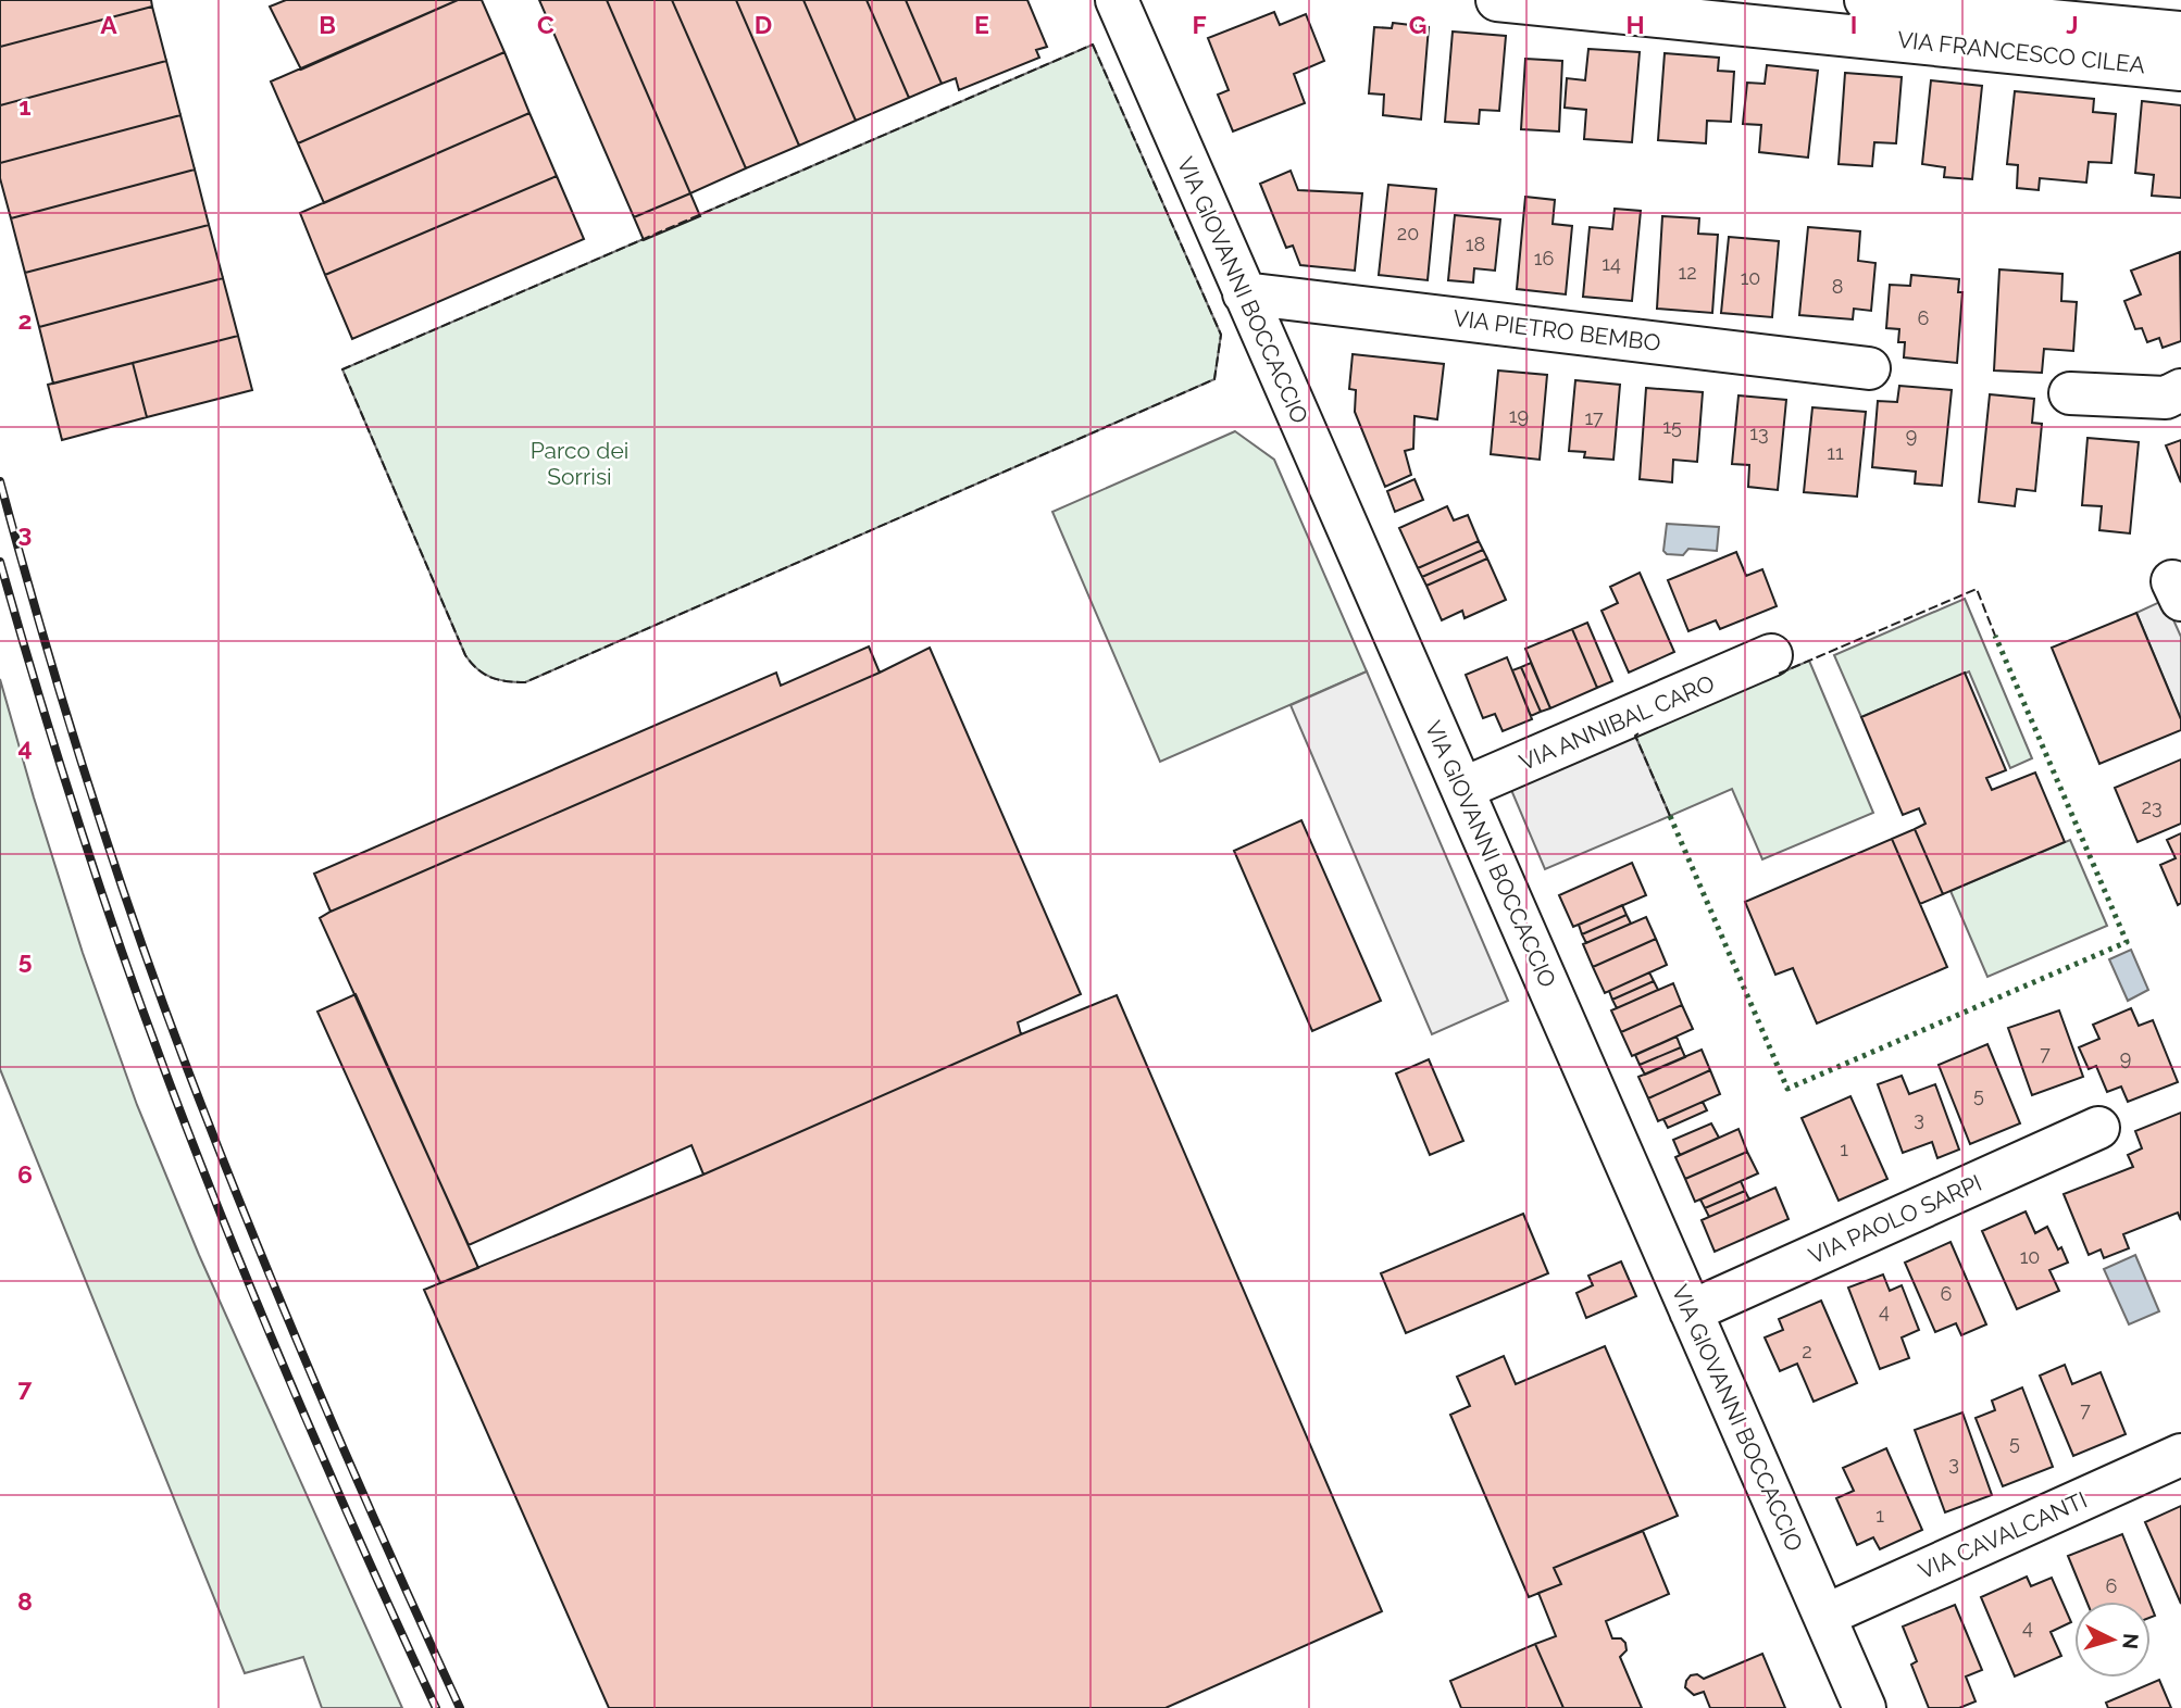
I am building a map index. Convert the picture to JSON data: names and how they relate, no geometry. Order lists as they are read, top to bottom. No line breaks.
{"streets":{"street":["VIA FRANCESCO CILEA","VIA GIOVANNI BOCCACCIO","VIA PIETRO BEMBO","VIA ANNIBAL CARO","VIA PAOLO SARPI","VIA CAVALCANTI"]},"crossings":[["VIA GIOVANNI BOCCACCIO","VIA PIETRO BEMBO"],["VIA GIOVANNI BOCCACCIO","VIA ANNIBAL CARO"],["VIA GIOVANNI BOCCACCIO","VIA PAOLO SARPI"],["VIA GIOVANNI BOCCACCIO","VIA CAVALCANTI"]],"parks":["Parco dei Sorrisi"],"house_numbers":["20","18","16","14","12","10","8","6","19","17","15","13","9","11","23","7","9","5","3","1","10","6","4","2","7","5","3","1","6","4"],"north":"right","grid":{"columns":["A","B","C","D","E","F","G","H","I","J"],"rows":["1","2","3","4","5","6","7","8"]}}
